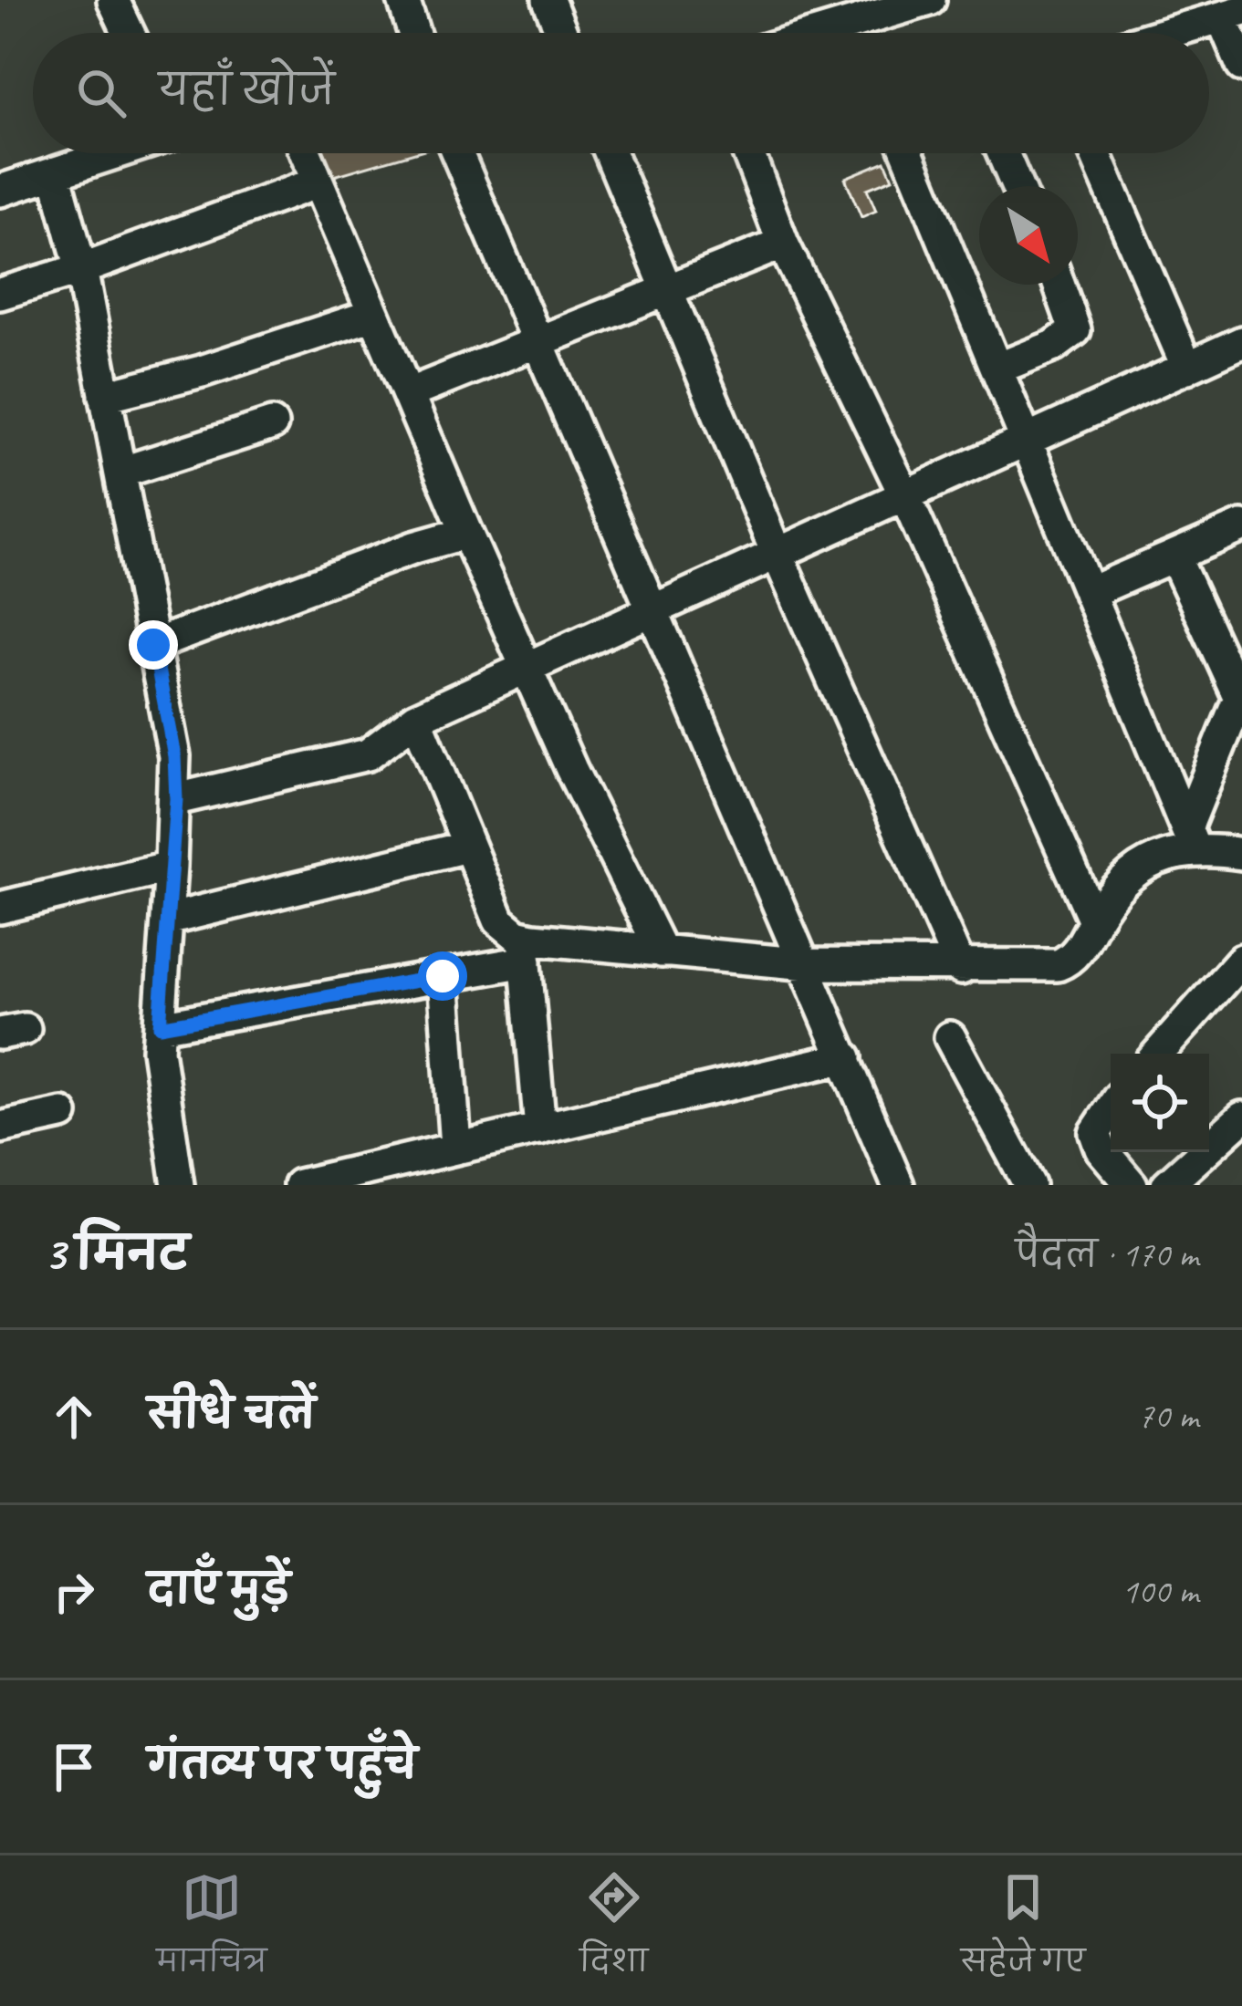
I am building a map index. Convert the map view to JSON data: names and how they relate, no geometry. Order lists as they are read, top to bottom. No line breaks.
{"north":"bottom right","page":{"search":"यहाँ खोजें","heading":["3 मिनट","पैदल · 170 m"],"list":[["सीधे चलें","70 m"],["दाएँ मुड़ें","100 m"],"गंतव्य पर पहुँचे"],"nav":["मानचित्र","दिशा","सहेजे गए"]}}
